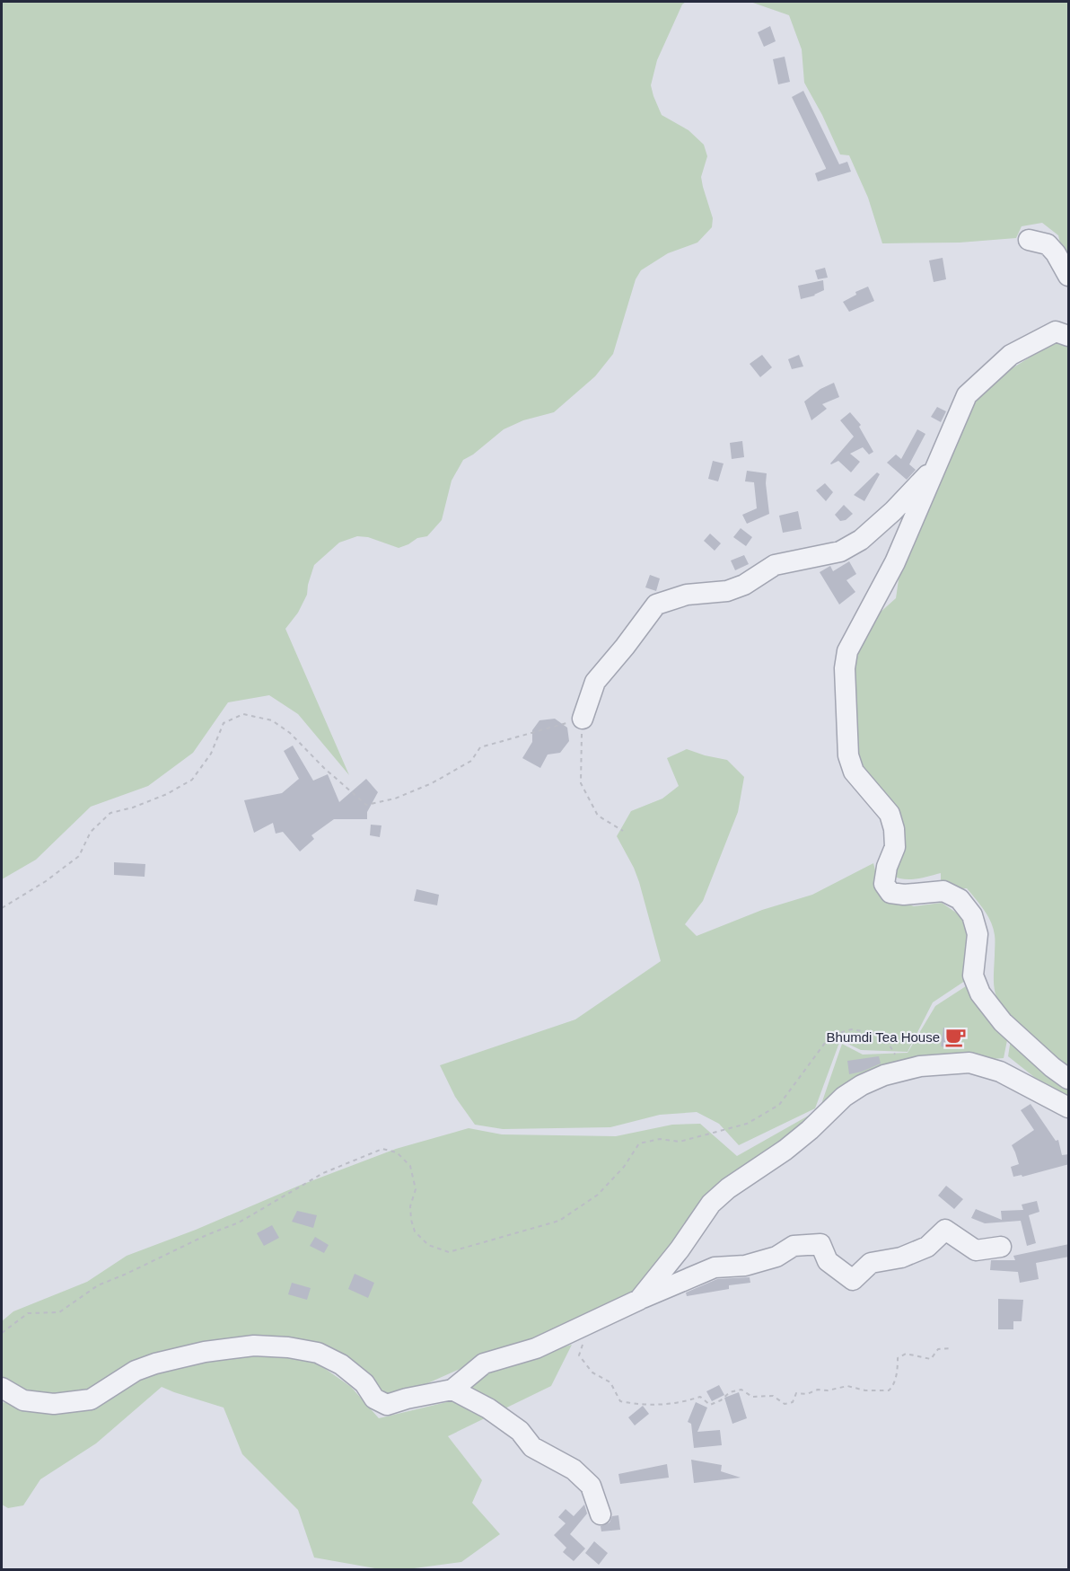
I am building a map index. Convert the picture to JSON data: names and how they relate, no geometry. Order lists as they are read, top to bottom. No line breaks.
{"places":{"cafe":["Bhumdi Tea House"]}}
